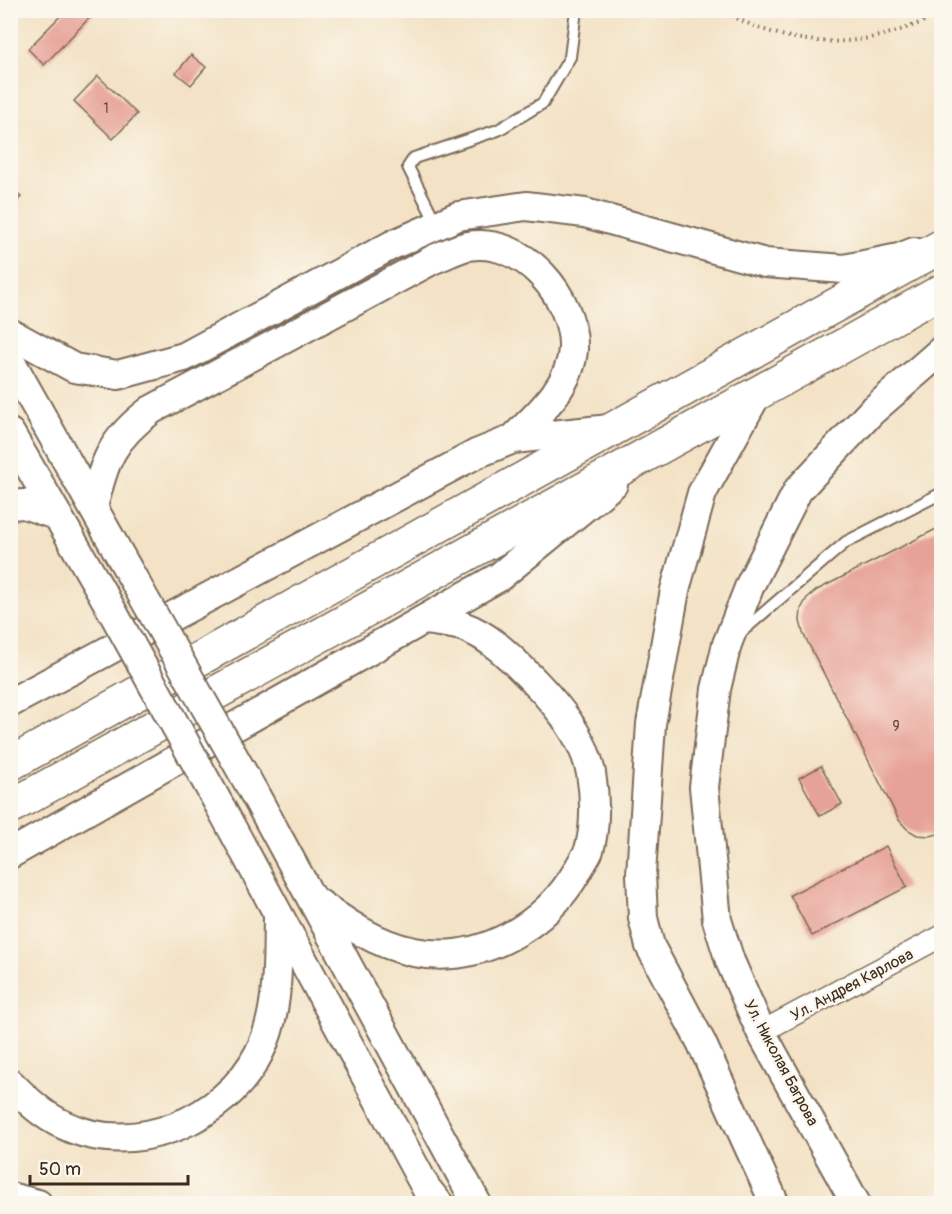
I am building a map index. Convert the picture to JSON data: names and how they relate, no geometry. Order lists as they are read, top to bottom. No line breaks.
{"streets":{"main road":["Ул. Николая Багрова"],"street":["Ул. Андрея Карлова"]},"crossings":[["Ул. Андрея Карлова","Ул. Николая Багрова"]],"house_numbers":["1","9"],"scale_bar":"50 m"}
